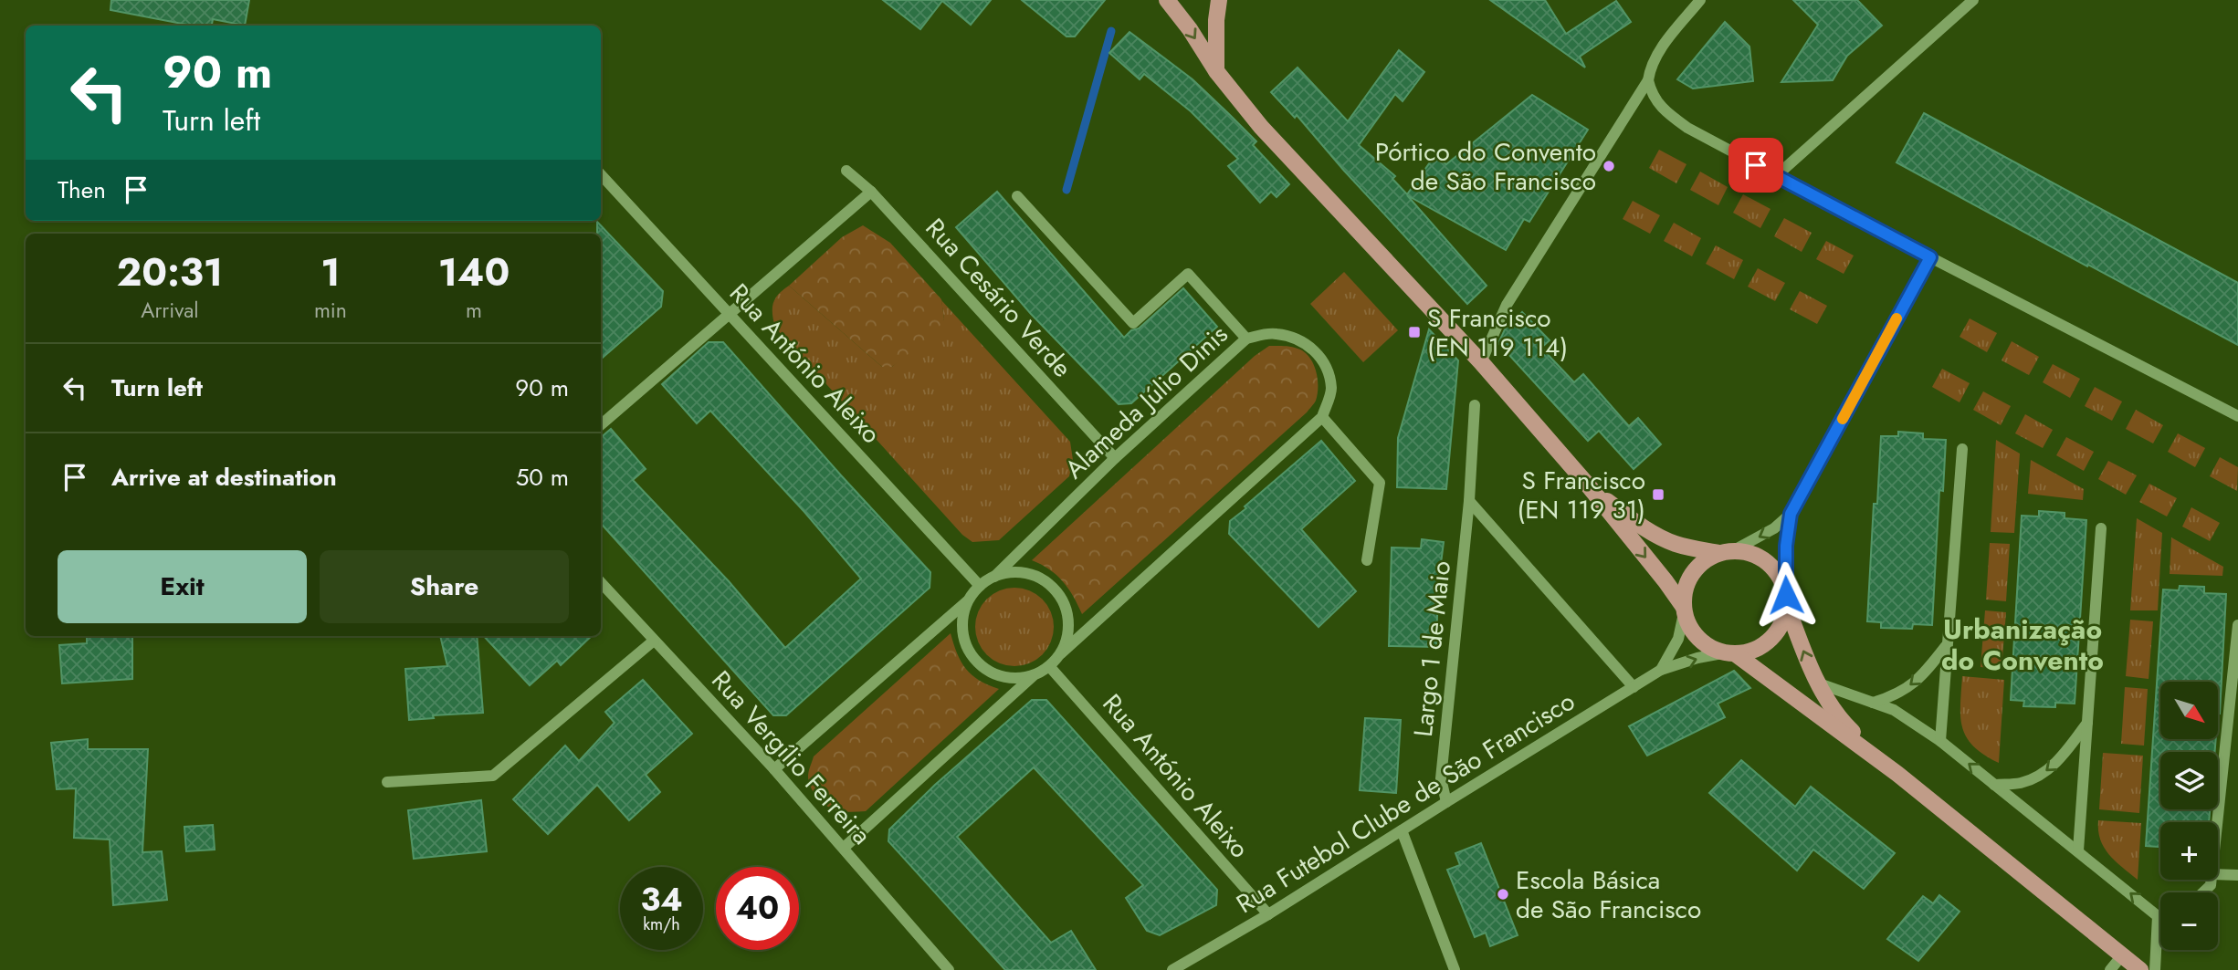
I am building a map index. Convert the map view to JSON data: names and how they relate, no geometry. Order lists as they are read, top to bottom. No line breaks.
{"streets":{"street":["Rua Cesário Verde","Rua António Aleixo","Alameda Júlio Dinis","Largo 1 de Maio","Rua Vergílio Ferreira","Rua Futebol Clube de São Francisco"]},"crossings":[["Rua Cesário Verde","Alameda Júlio Dinis"],["Rua António Aleixo","Alameda Júlio Dinis"],["Rua António Aleixo","Rua Futebol Clube de São Francisco"],["Alameda Júlio Dinis","Rua Vergílio Ferreira"],["Largo 1 de Maio","Rua Futebol Clube de São Francisco"]],"districts":["Urbanização do Convento"],"places":{"other":["Pórtico do Convento de São Francisco","Escola Básica de São Francisco"],"transit":["S Francisco (EN 119 114)","S Francisco (EN 119 31)"]},"north":"bottom right","page":{"turn":["90 m","Turn left"],"then":"Then","eta":["20:31","Arrival","1","min","140","m"],"list":[{"name":"Turn left","value":"90 m"},{"name":"Arrive at destination","value":"50 m"}],"buttons":["Exit","Share"],"map_buttons":["+","−"],"speed":"34 km/h","limit":"40"}}
